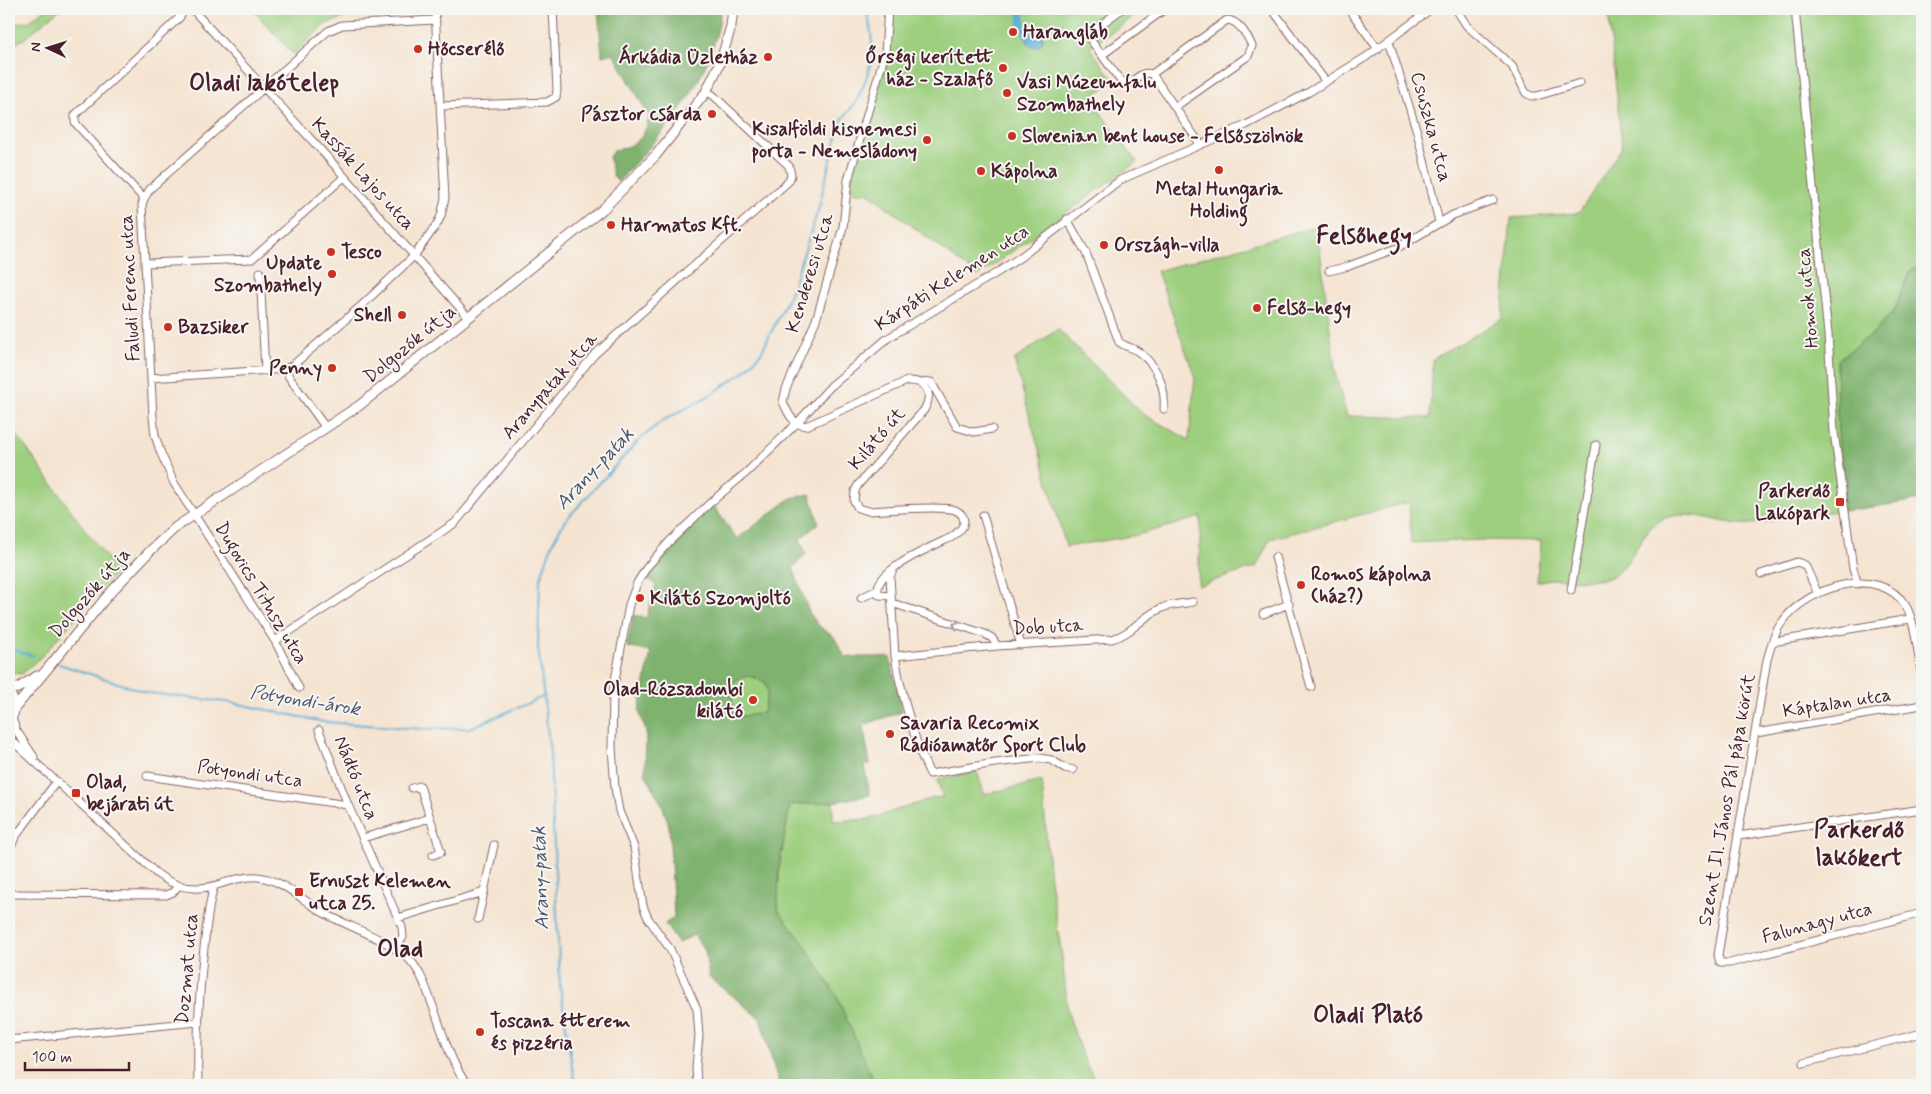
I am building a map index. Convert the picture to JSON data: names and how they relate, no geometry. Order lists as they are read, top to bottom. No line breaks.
{"streets":{"main road":["Dolgozók útja"],"street":["Csuszka utca","Kassák Lajos utca","Kenderesi utca","Kárpáti Kelemen utca","Faludi Ferenc utca","Homok utca","Aranypatak utca","Kilátó út","Dugovics Titusz utca","Dob utca","Káptalan utca","Potyondi utca","Nádtó utca","Szent II. János Pál pápa körút","Falunagy utca","Dozmat utca"]},"crossings":[["Csuszka utca","Kárpáti Kelemen utca"],["Kassák Lajos utca","Faludi Ferenc utca"],["Kassák Lajos utca","Dolgozók útja"],["Kenderesi utca","Kárpáti Kelemen utca"],["Kenderesi utca","Kilátó út"],["Kárpáti Kelemen utca","Kilátó út"],["Faludi Ferenc utca","Dolgozók útja"],["Faludi Ferenc utca","Dugovics Titusz utca"],["Homok utca","Szent II. János Pál pápa körút"],["Dolgozók útja","Aranypatak utca"],["Dolgozók útja","Dugovics Titusz utca"],["Aranypatak utca","Dugovics Titusz utca"],["Káptalan utca","Szent II. János Pál pápa körút"],["Potyondi utca","Nádtó utca"],["Szent II. János Pál pápa körút","Falunagy utca"]],"districts":["Oladi lakótelep","Felsőhegy","Parkerdő lakókert","Olad","Oladi Plató"],"water":["Arany-patak","Potyondi-árok"],"places":{"other":["Harangláb","Hőcserélő","Árkádia Üzletház","Őrségi kerített ház - Szalafő","Vasi Múzeumfalu Szombathely","Pásztor csárda","Slovenian bent house - Felsőszölnök","Kisalföldi kisnemesi porta - Nemesládony","Metal Hungaria Holding","Kápolna","Harmatos Kft.","Országh-villa","Tesco","Update Szombathely","Felső-hegy","Shell","Bazsiker","Penny","Romos kápolna (ház?)","Kilátó Szomjoltó","Olad-Rózsadombi kilátó","Savaria Recomix Rádióamatőr Sport Club","Toscana étterem és pizzéria"],"transit":["Parkerdő Lakópark","Olad, bejárati út","Ernuszt Kelemen utca 25."]},"scale_bar":"100 m","north":"left"}
